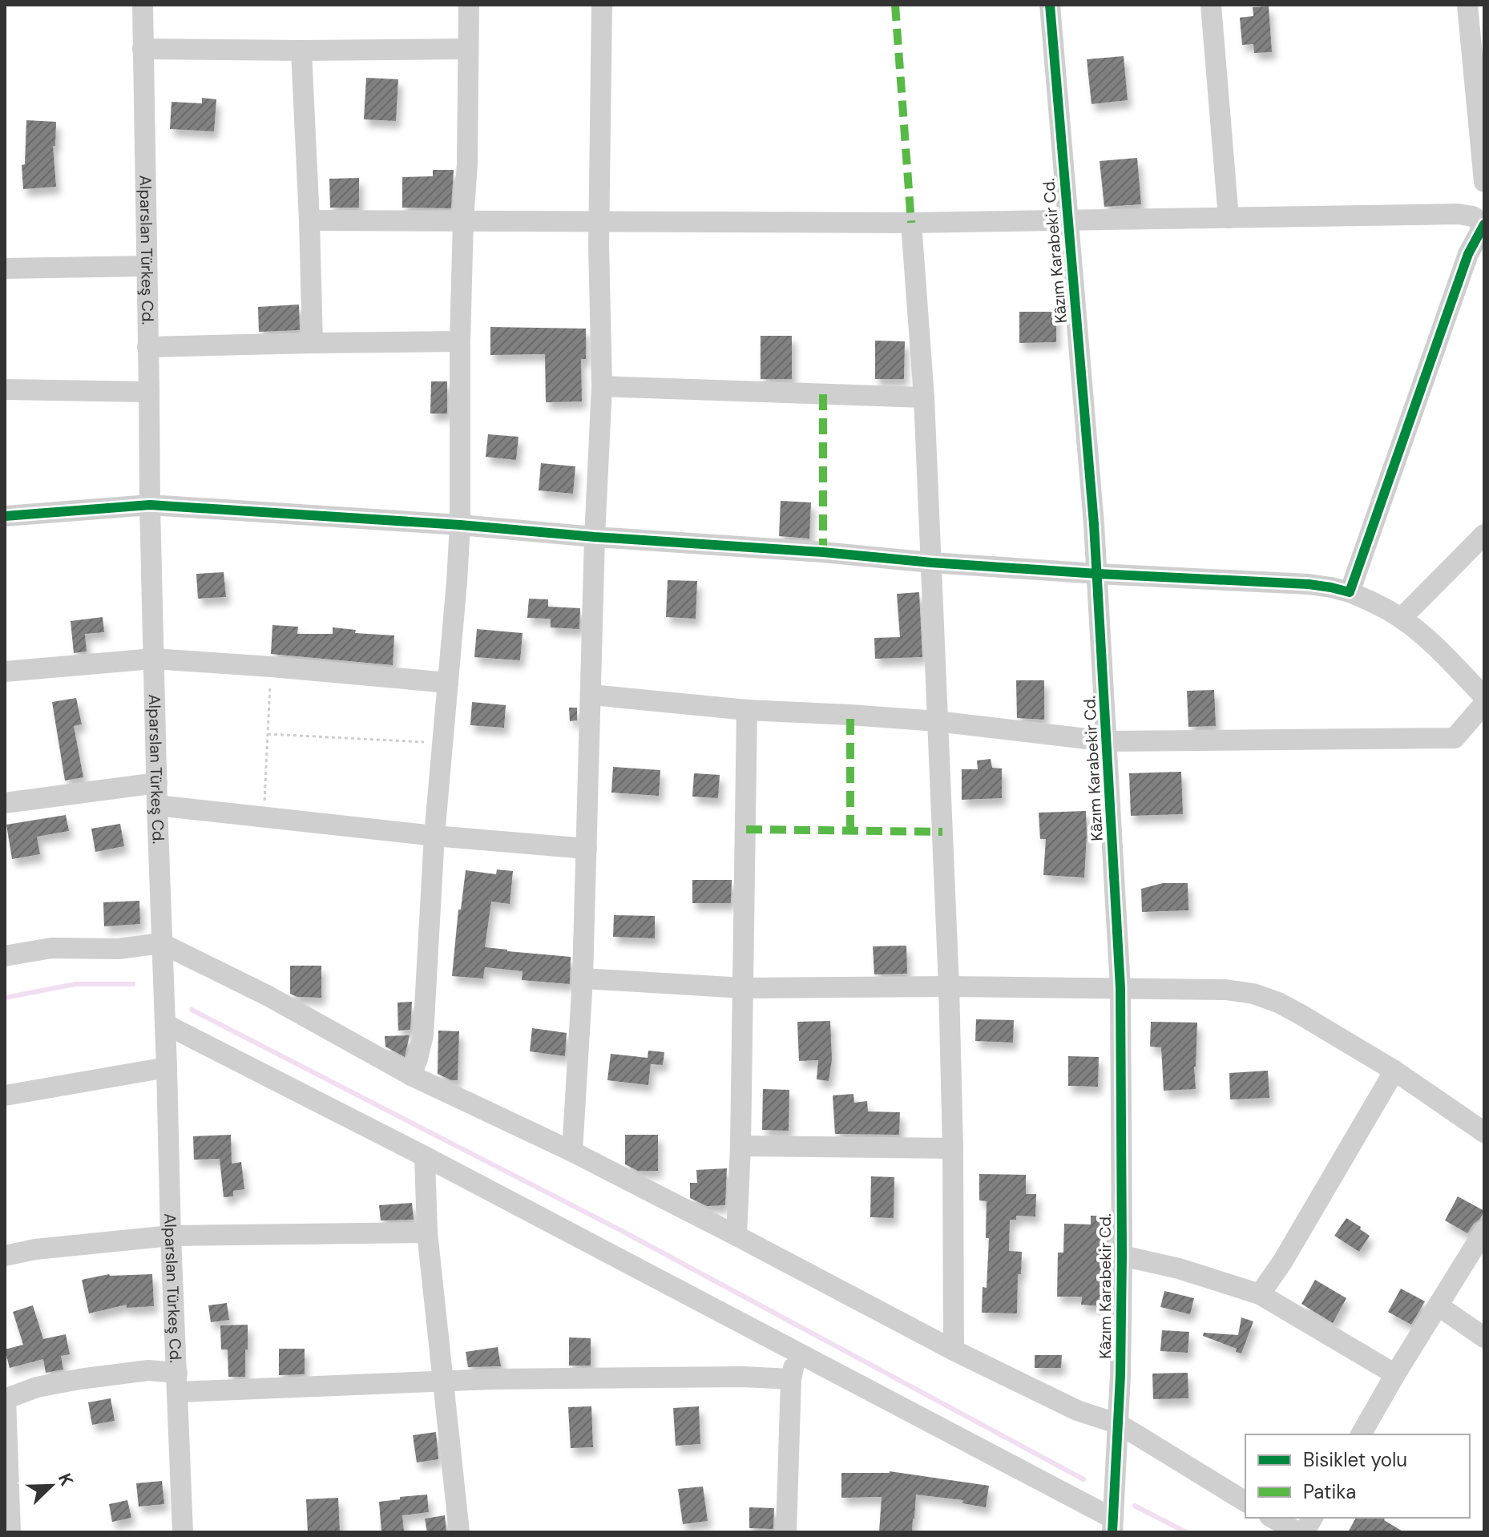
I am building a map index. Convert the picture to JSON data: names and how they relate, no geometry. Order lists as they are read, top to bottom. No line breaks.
{"streets":{"street":["Alparslan Türkeş Cd.","Kâzım Karabekir Cd."]},"legend":["Bisiklet yolu","Patika"],"north":"top right"}
